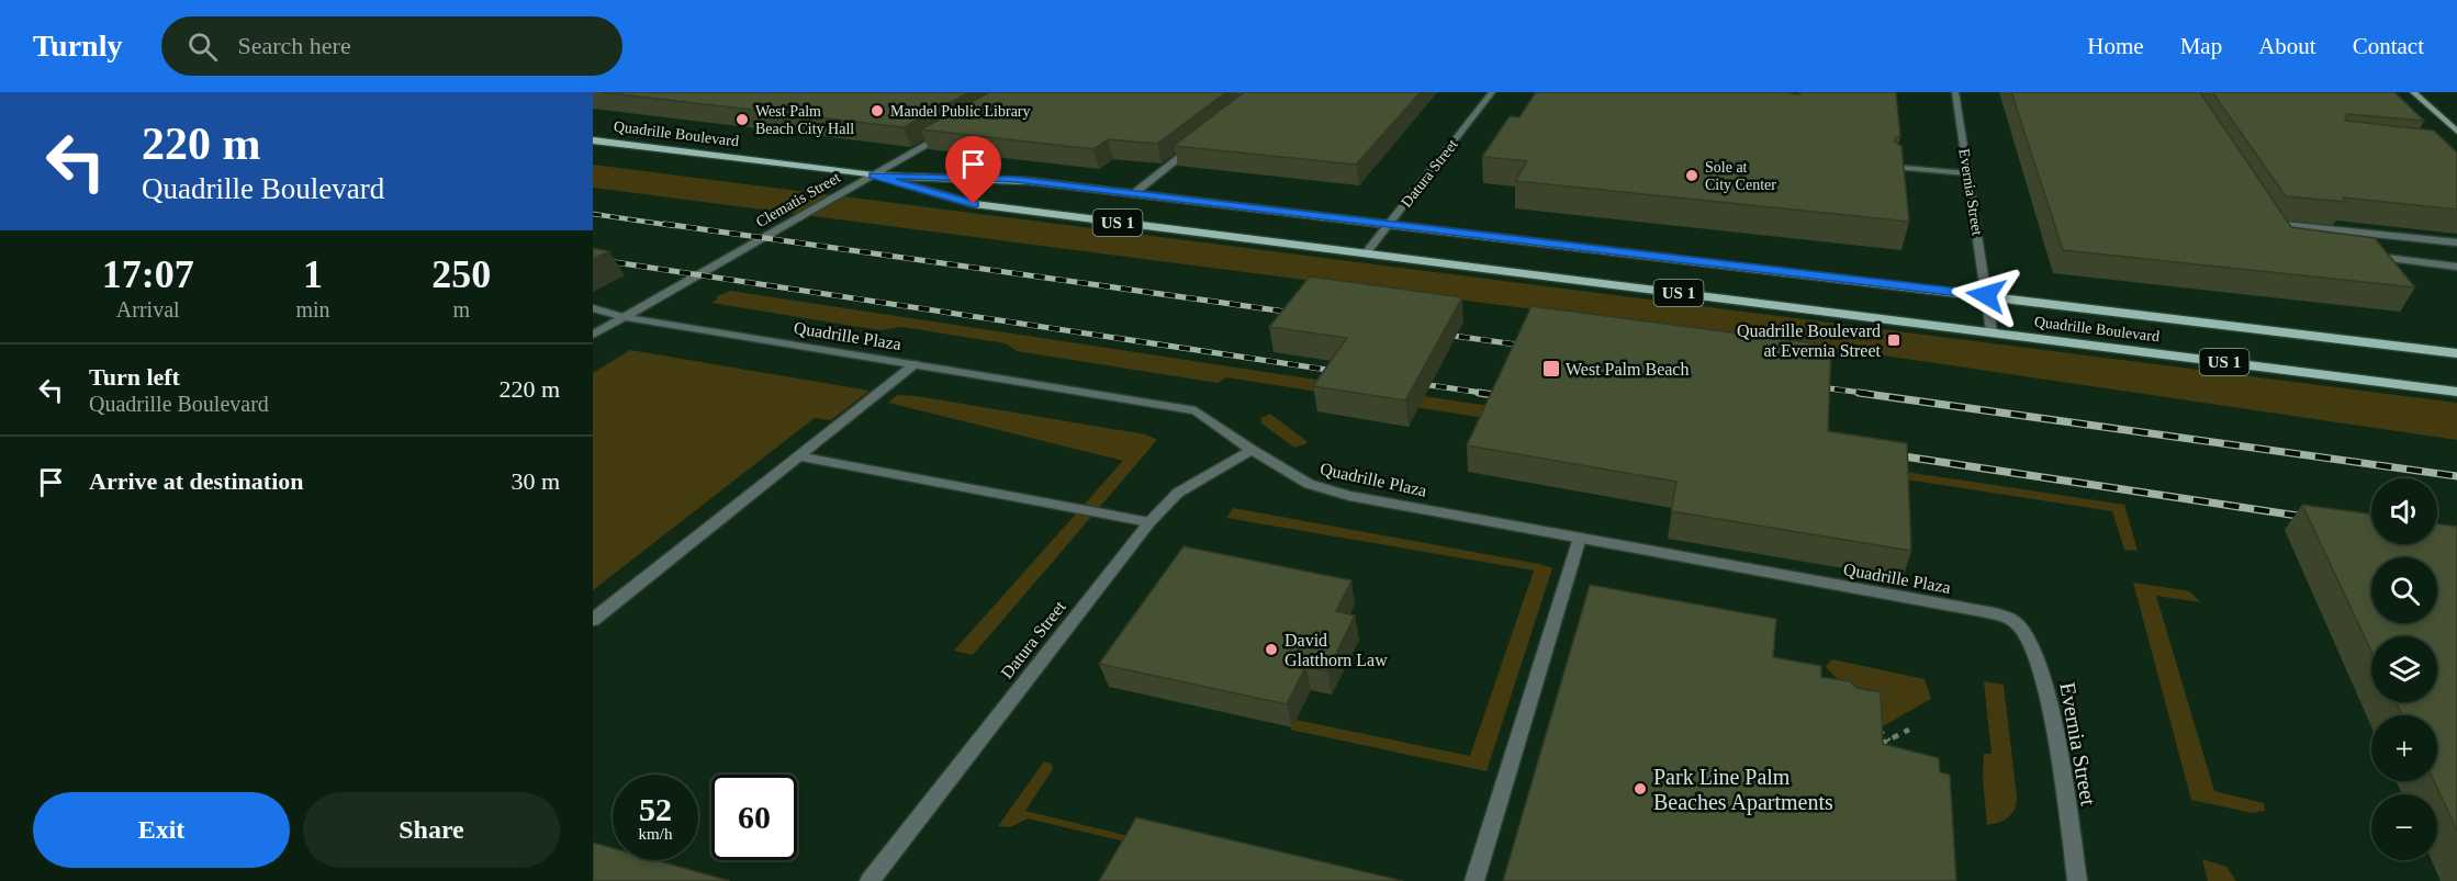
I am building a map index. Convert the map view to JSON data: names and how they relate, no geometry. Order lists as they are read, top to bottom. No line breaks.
{"streets":{"main road":["Quadrille Boulevard","US 1"],"street":["Datura Street","Evernia Street","Clematis Street","Quadrille Plaza"]},"crossings":[["Quadrille Boulevard","Datura Street"],["Quadrille Boulevard","Evernia Street"],["Quadrille Boulevard","Clematis Street"],["Datura Street","Quadrille Plaza"],["Evernia Street","Quadrille Plaza"],["Clematis Street","Quadrille Plaza"]],"places":{"other":["Mandel Public Library","West Palm Beach City Hall","Sole at City Center","David Glatthorn Law","Park Line Palm Beaches Apartments"],"transit":["Quadrille Boulevard at Evernia Street","West Palm Beach"]},"page":{"header":"Turnly","search":"Search here","nav":["Home","Map","About","Contact"],"turn":["220 m","Quadrille Boulevard"],"eta":["17:07","Arrival","1","min","250","m"],"list":[{"name":"Turn left","note":"Quadrille Boulevard","value":"220 m"},{"name":"Arrive at destination","value":"30 m"}],"map_buttons":["+","−"],"speed":"52 km/h","limit":"60","buttons":["Exit","Share"]}}
